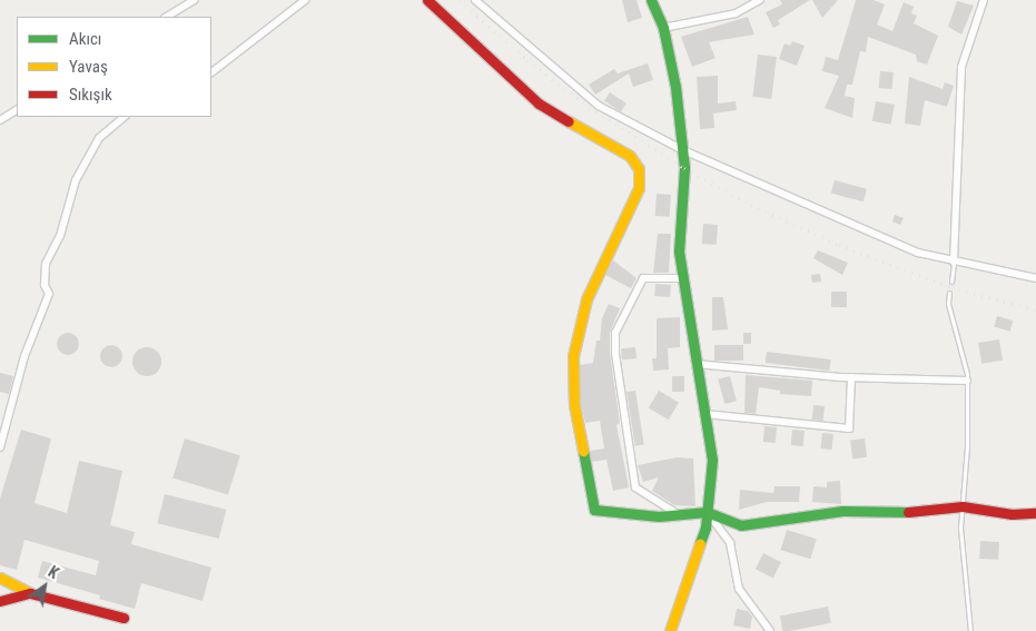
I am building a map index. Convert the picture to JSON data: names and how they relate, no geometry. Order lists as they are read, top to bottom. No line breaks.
{"legend":["Akıcı","Yavaş","Sıkışık"],"north":"top right"}
